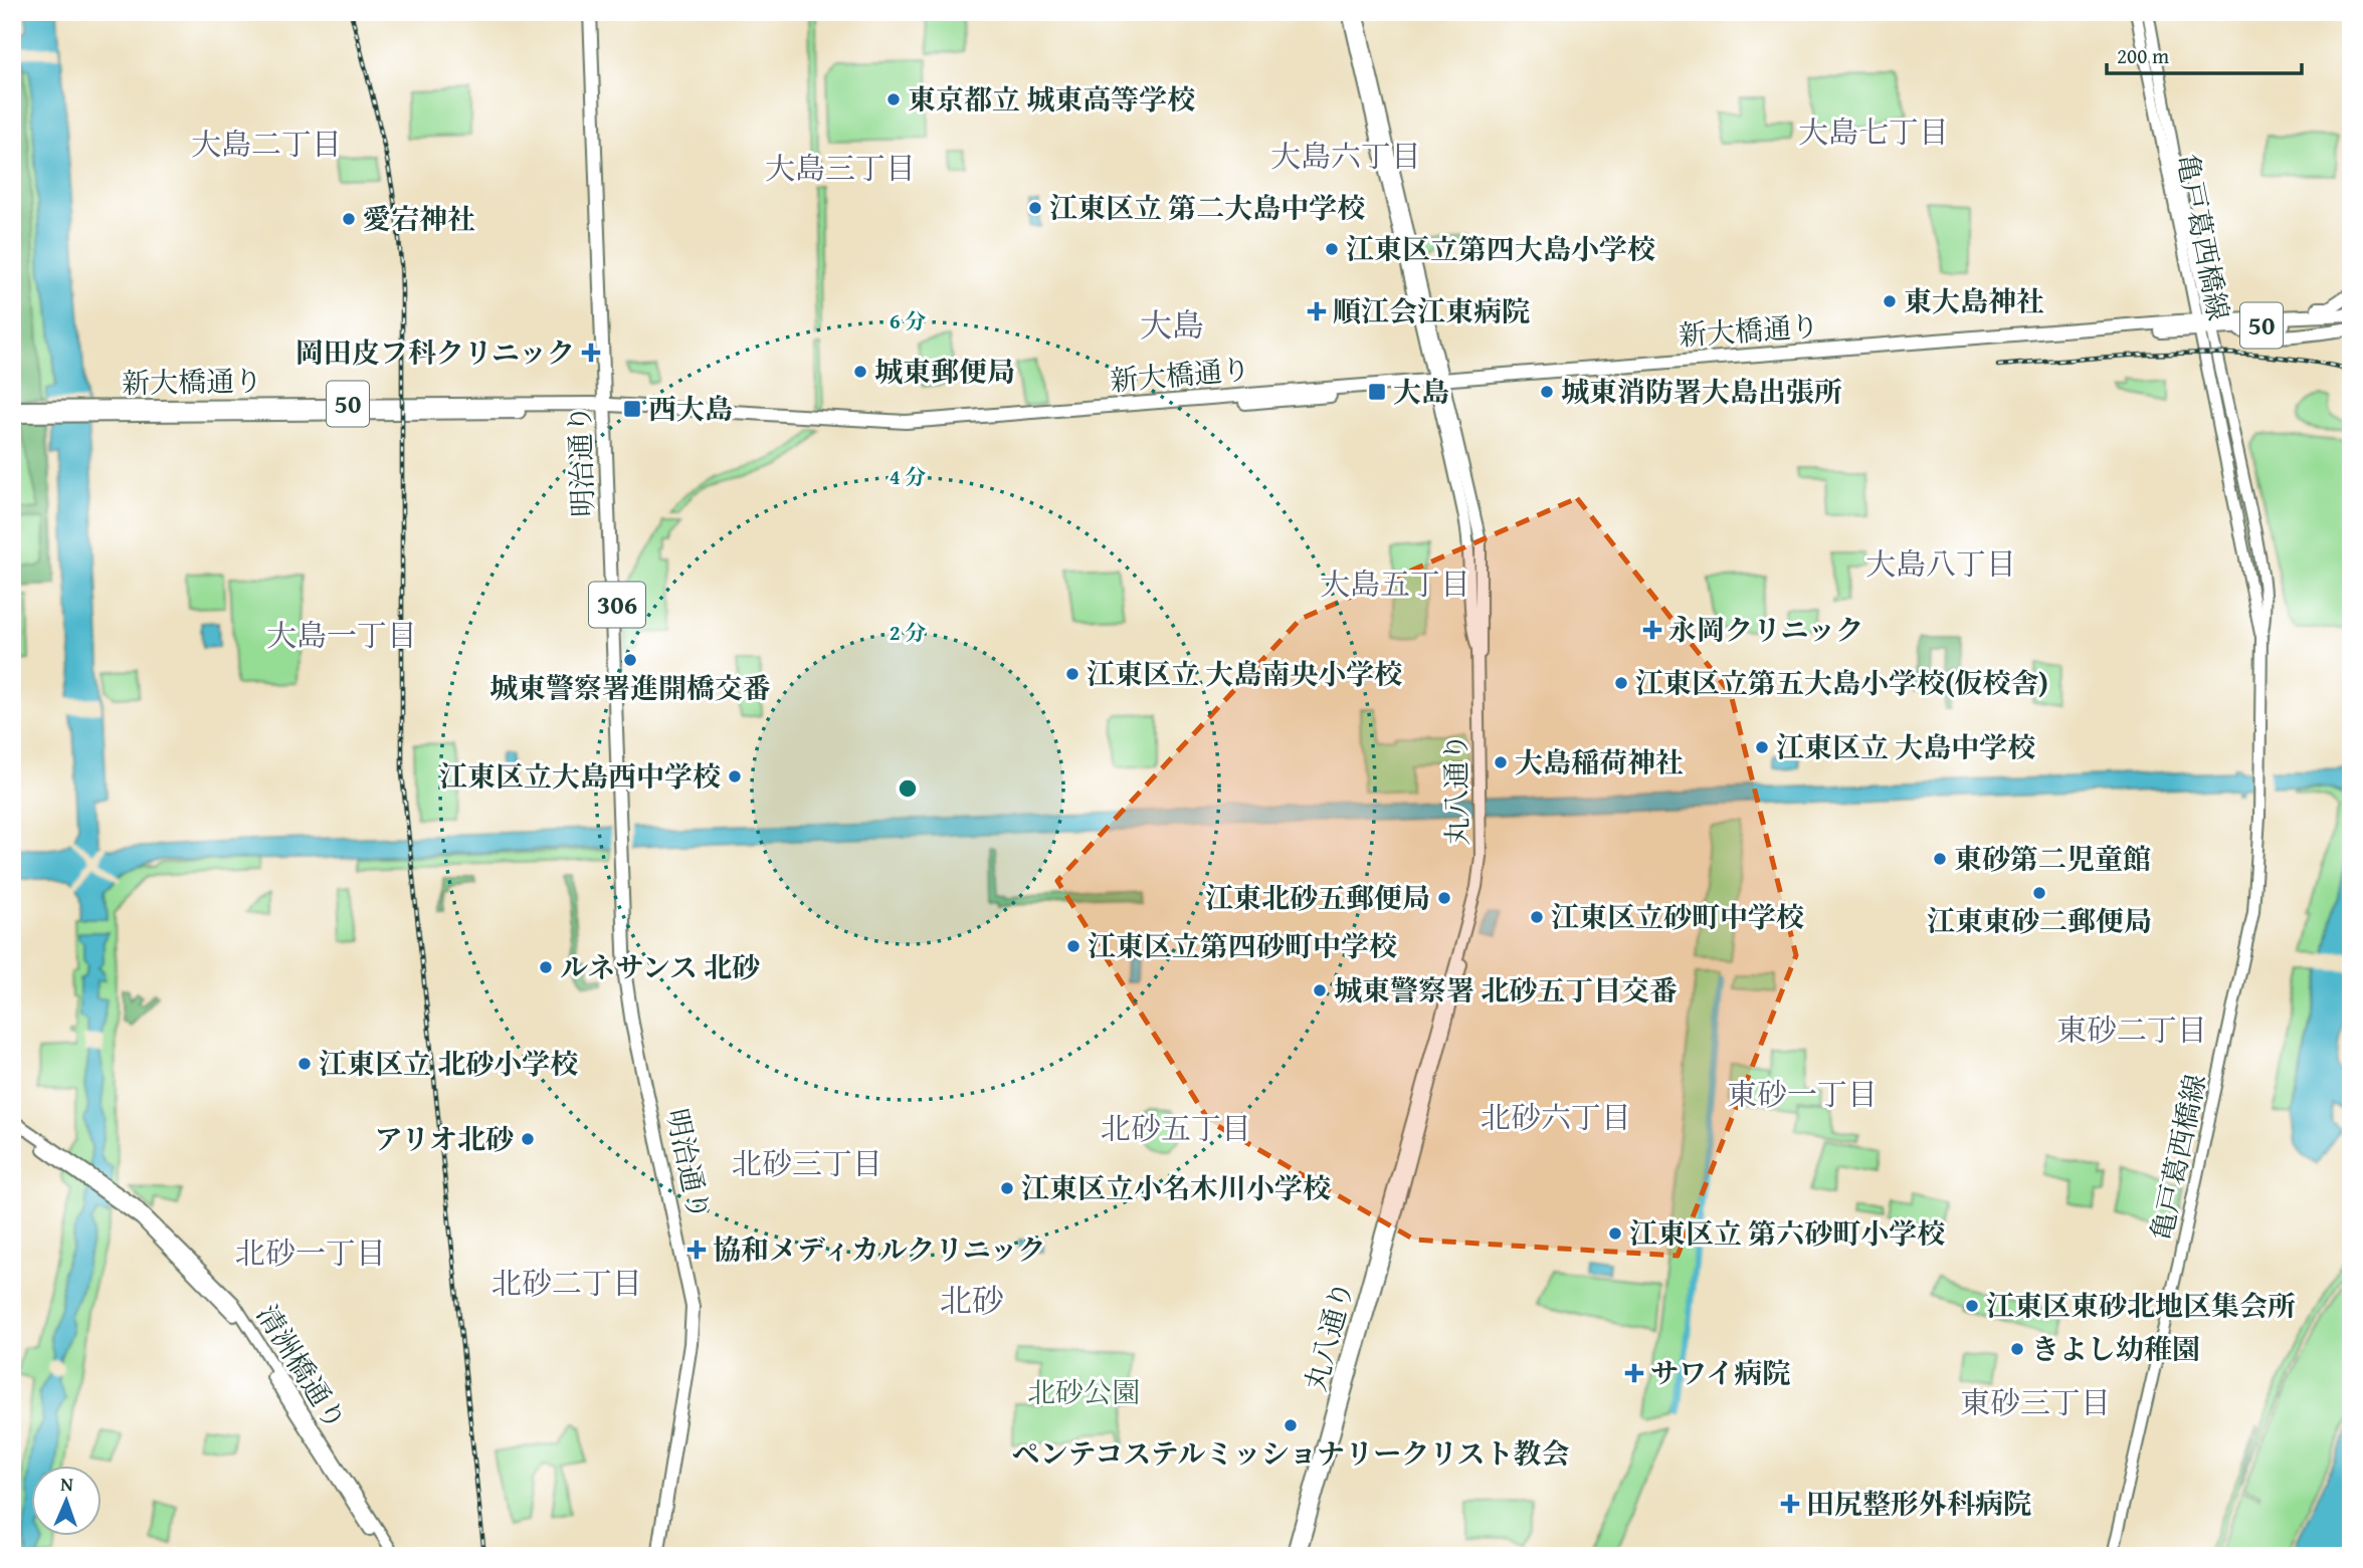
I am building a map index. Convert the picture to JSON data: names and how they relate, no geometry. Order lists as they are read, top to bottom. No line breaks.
{"streets":{"main road":["亀戸葛西橋線","50","新大橋通り","明治通り","306","丸八通り","清洲橋通り"]},"crossings":[["亀戸葛西橋線","新大橋通り"],["新大橋通り","明治通り"],["新大橋通り","丸八通り"]],"districts":["大島七丁目","大島二丁目","大島六丁目","大島三丁目","大島","大島八丁目","大島五丁目","大島一丁目","東砂二丁目","東砂一丁目","北砂六丁目","北砂五丁目","北砂三丁目","北砂一丁目","北砂二丁目","北砂","東砂三丁目"],"parks":["北砂公園"],"places":{"other":["東京都立 城東高等学校","江東区立 第二大島中学校","愛宕神社","江東区立第四大島小学校","東大島神社","城東郵便局","城東消防署大島出張所","城東警察署進開橋交番","江東区立 大島南央小学校","江東区立第五大島小学校(仮校舎)","江東区立 大島中学校","大島稲荷神社","江東区立大島西中学校","東砂第二児童館","江東東砂二郵便局","江東北砂五郵便局","江東区立砂町中学校","江東区立第四砂町中学校","ルネサンス 北砂","城東警察署 北砂五丁目交番","江東区立 北砂小学校","アリオ北砂","江東区立小名木川小学校","江東区立 第六砂町小学校","江東区東砂北地区集会所","きよし幼稚園","ペンテコステルミッショナリークリスト教会"],"health":["順江会江東病院","岡田皮フ科クリニック","永岡クリニック","協和メディカルクリニック","サワイ病院","田尻整形外科病院"],"transit":["大島","西大島"]},"scale_bar":"200 m","north":"top","rings":["6 分","4 分","2 分"]}
